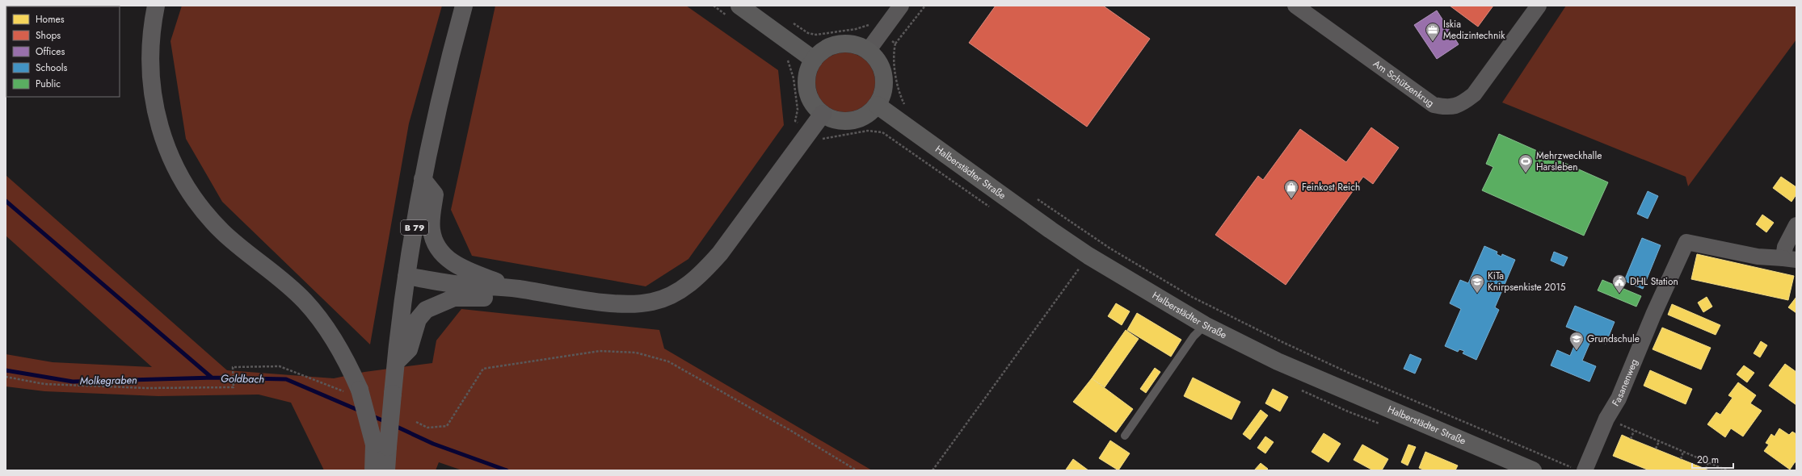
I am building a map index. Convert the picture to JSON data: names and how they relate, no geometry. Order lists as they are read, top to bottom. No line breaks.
{"streets":{"main road":["Halberstädter Straße","B 79"],"street":["Am Schützenkrug","Fasanenweg"]},"water":["Goldbach","Molkegraben"],"places":{"office":["Iskia Medizintechnik"],"sports":["Mehrzweckhalle Harsleben"],"shop":["Feinkost Reich"],"school or university":["KiTa Knirpsenkiste 2015","Grundschule"],"public building":["DHL Station"]},"legend":["Homes","Shops","Offices","Schools","Public"],"scale_bar":"20 m"}
